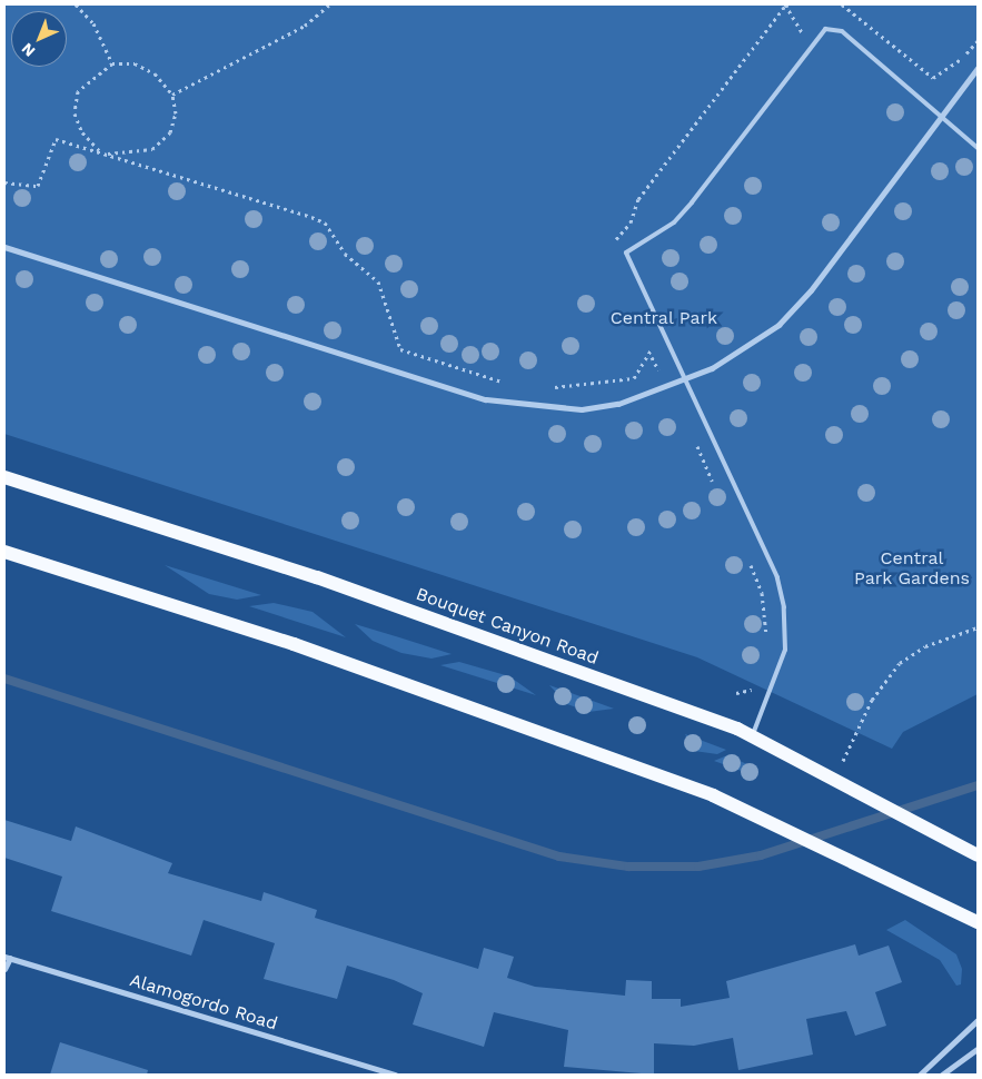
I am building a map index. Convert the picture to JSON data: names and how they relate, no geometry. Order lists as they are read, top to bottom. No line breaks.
{"streets":{"main road":["Bouquet Canyon Road"],"street":["Alamogordo Road"]},"parks":["Central Park","Central Park Gardens"],"north":"bottom left"}
